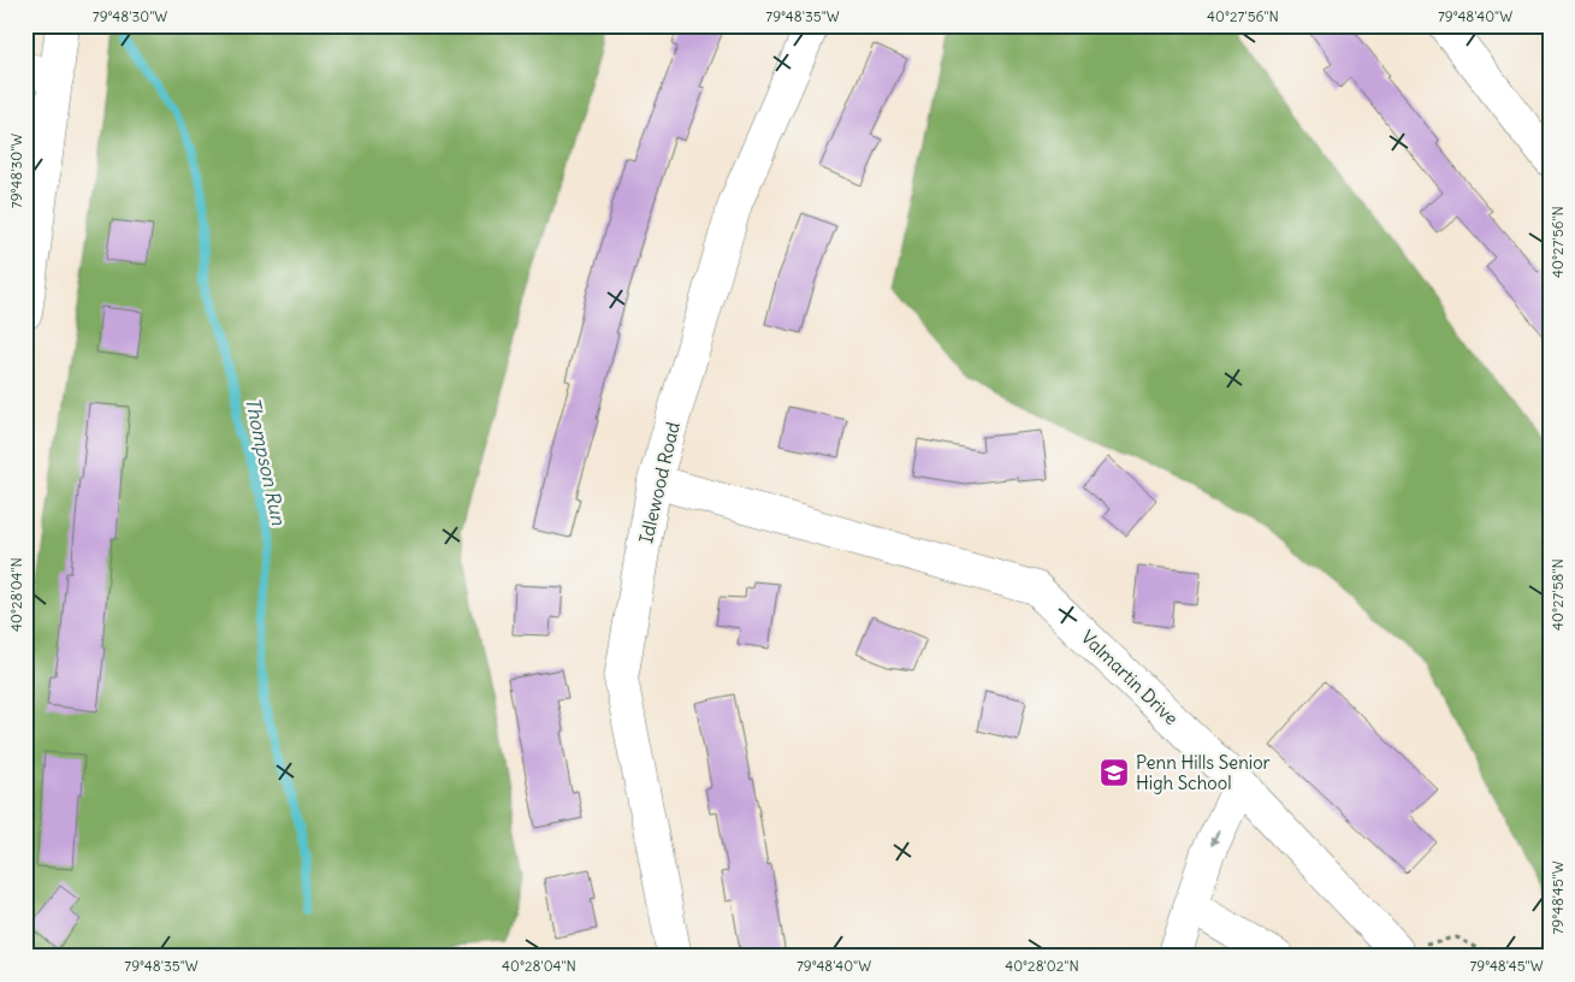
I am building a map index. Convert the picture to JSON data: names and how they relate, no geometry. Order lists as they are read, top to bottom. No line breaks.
{"streets":{"street":["Idlewood Road","Valmartin Drive"]},"crossings":[["Idlewood Road","Valmartin Drive"]],"water":["Thompson Run"],"places":{"school or university":["Penn Hills Senior High School"]},"coordinates":["79°48'30\"W","79°48'35\"W","40°27'56\"N","79°48'40\"W","40°27'58\"N","40°28'04\"N","79°48'45\"W","40°28'02\"N"]}
